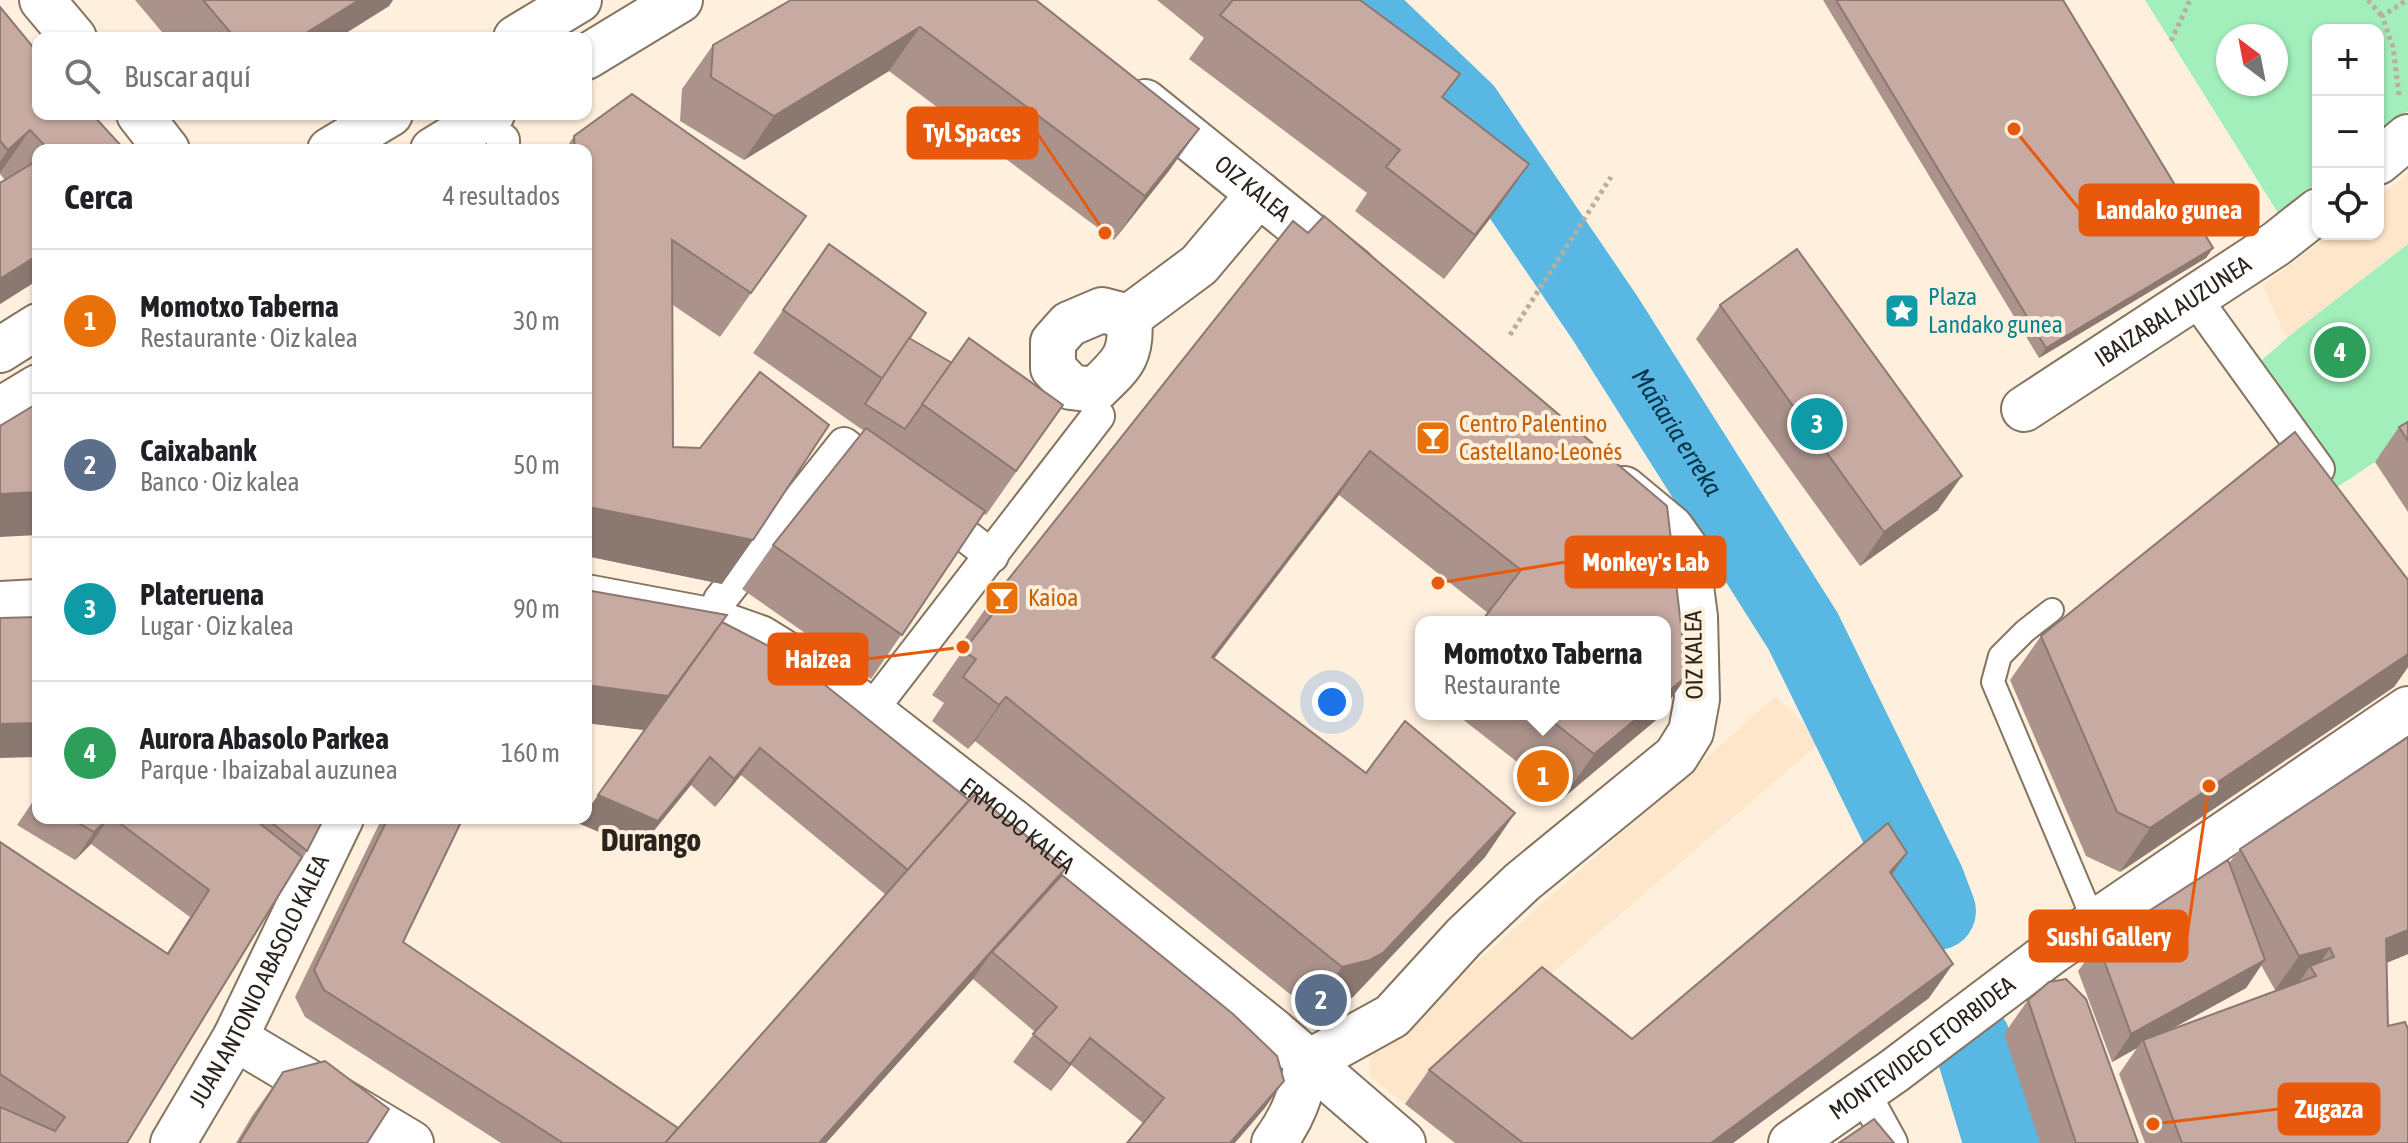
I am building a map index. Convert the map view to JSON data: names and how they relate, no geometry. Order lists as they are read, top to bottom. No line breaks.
{"streets":{"street":["OIZ KALEA","IBAIZABAL AUZUNEA","ERMODO KALEA","JUAN ANTONIO ABASOLO KALEA","MONTEVIDEO ETORBIDEA"]},"crossings":[["OIZ KALEA","ERMODO KALEA"]],"districts":["Durango"],"water":["Mañaria erreka"],"places":{"other":["Landako gunea","Tyl Spaces","Monkey's Lab","Haizea","Sushi Gallery","Zugaza"],"place":["Plaza Landako gunea"],"bar":["Centro Palentino Castellano-Leonés","Kaioa"]},"north":"top left","page":{"map_buttons":["+","−"],"search":"Buscar aquí","heading":["Cerca","4 resultados"],"list":[{"mark":"1","name":"Momotxo Taberna","note":"Restaurante · Oiz kalea","value":"30 m"},{"mark":"2","name":"Caixabank","note":"Banco · Oiz kalea","value":"50 m"},{"mark":"3","name":"Plateruena","note":"Lugar · Oiz kalea","value":"90 m"},{"mark":"4","name":"Aurora Abasolo Parkea","note":"Parque · Ibaizabal auzunea","value":"160 m"}],"pins":["4","3","1","2"],"popup":["Momotxo Taberna","Restaurante"]}}
